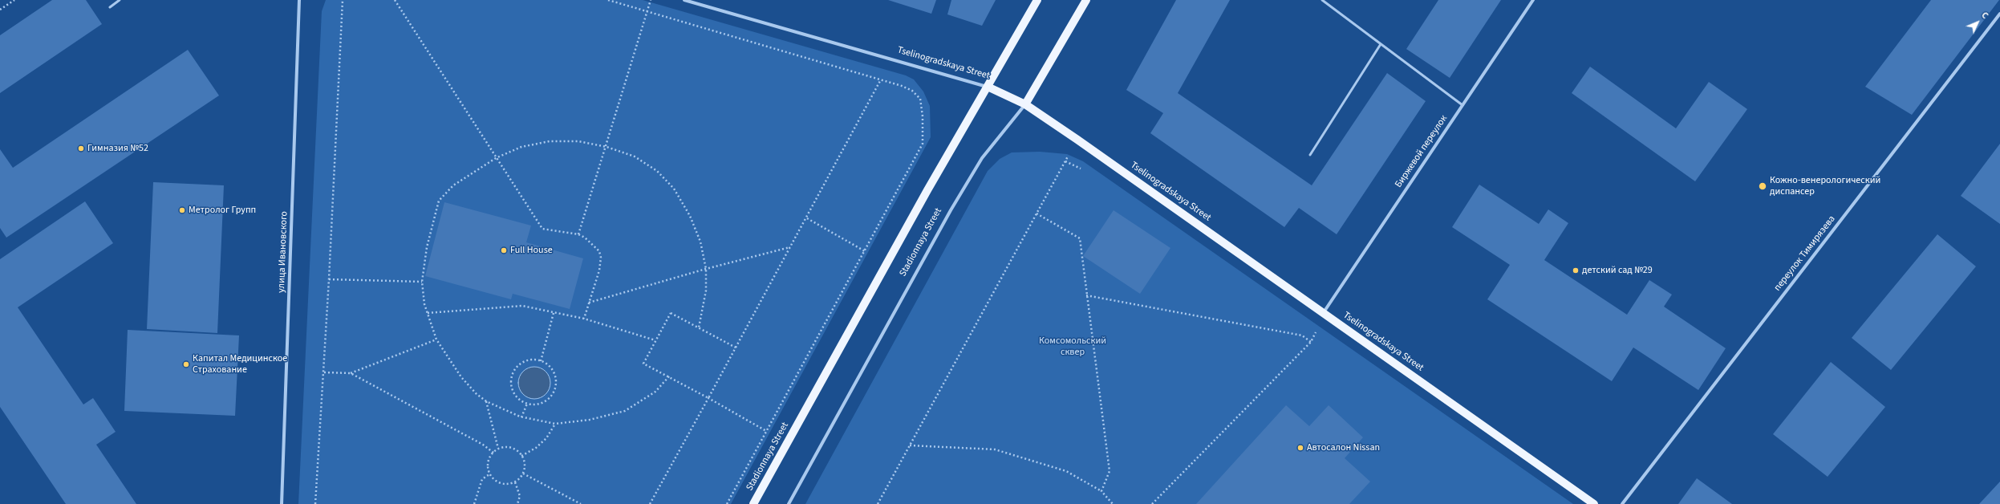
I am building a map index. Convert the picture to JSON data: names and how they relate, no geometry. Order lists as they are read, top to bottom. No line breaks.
{"streets":{"main road":["Tselinogradskaya Street","Stadionnaya Street"],"street":["Биржевой переулок","улица Ивановского","переулок Тимирязева"]},"crossings":[["Tselinogradskaya Street","Биржевой переулок"],["Tselinogradskaya Street","Stadionnaya Street"]],"parks":["Комсомольский сквер"],"places":["Гимназия №52","Кожно-венерологический диспансер","Метролог Групп","Full House","детский сад №29","Капитал Медицинское Страхование","Автосалон Nissan"],"north":"top right"}
